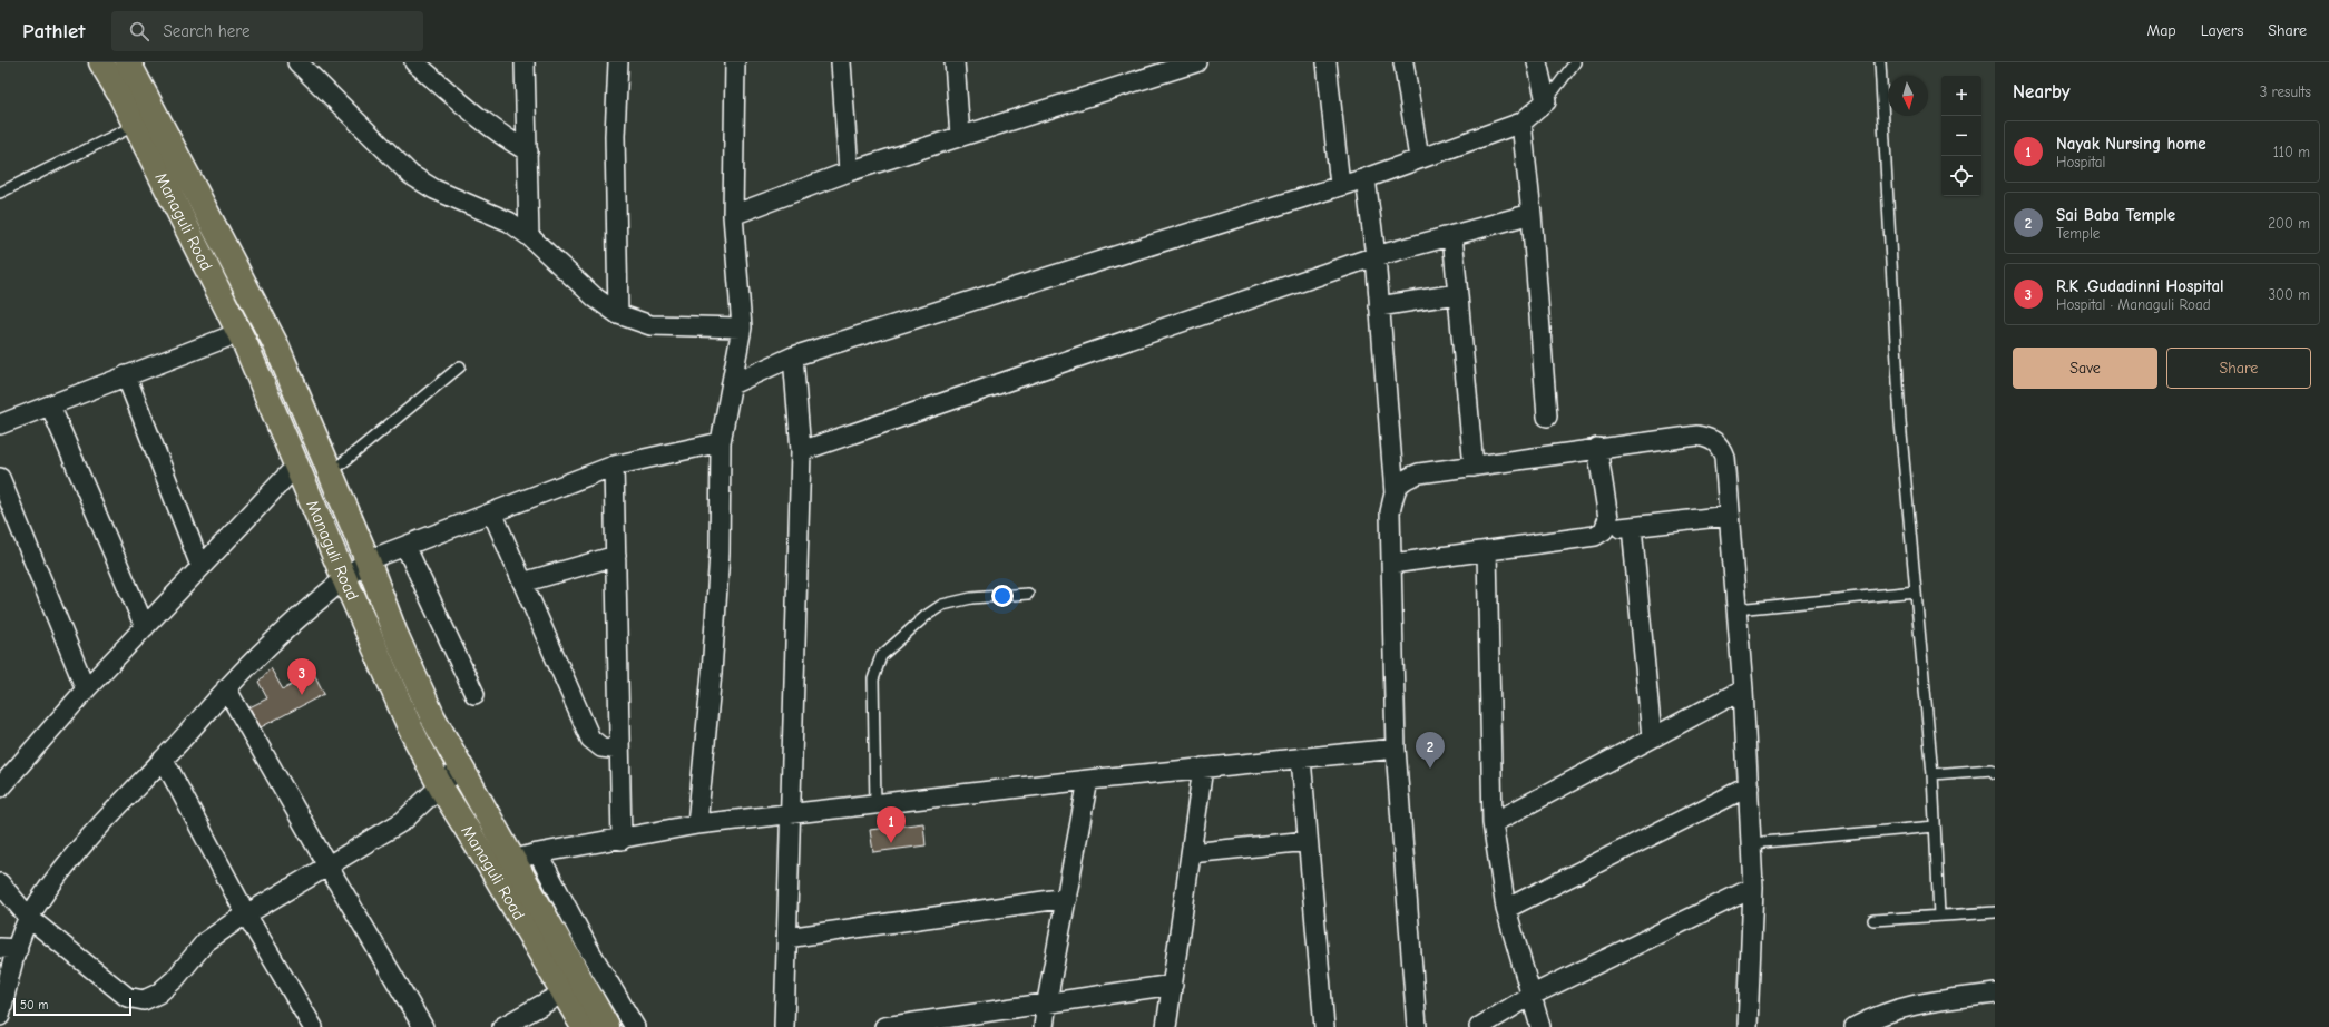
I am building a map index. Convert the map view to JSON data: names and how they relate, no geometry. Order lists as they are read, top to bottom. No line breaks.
{"streets":{"main road":["Managuli Road"]},"scale_bar":"50 m","north":"bottom","page":{"header":"Pathlet","search":"Search here","nav":["Map","Layers","Share"],"heading":["Nearby","3 results"],"map_buttons":["+","−"],"list":[{"mark":"1","name":"Nayak Nursing home","note":"Hospital","value":"110 m"},{"mark":"2","name":"Sai Baba Temple","note":"Temple","value":"200 m"},{"mark":"3","name":"R.K .Gudadinni Hospital","note":"Hospital · Managuli Road","value":"300 m"}],"buttons":["Save","Share"],"pins":["3","2","1"],"scale":"50 m"}}
